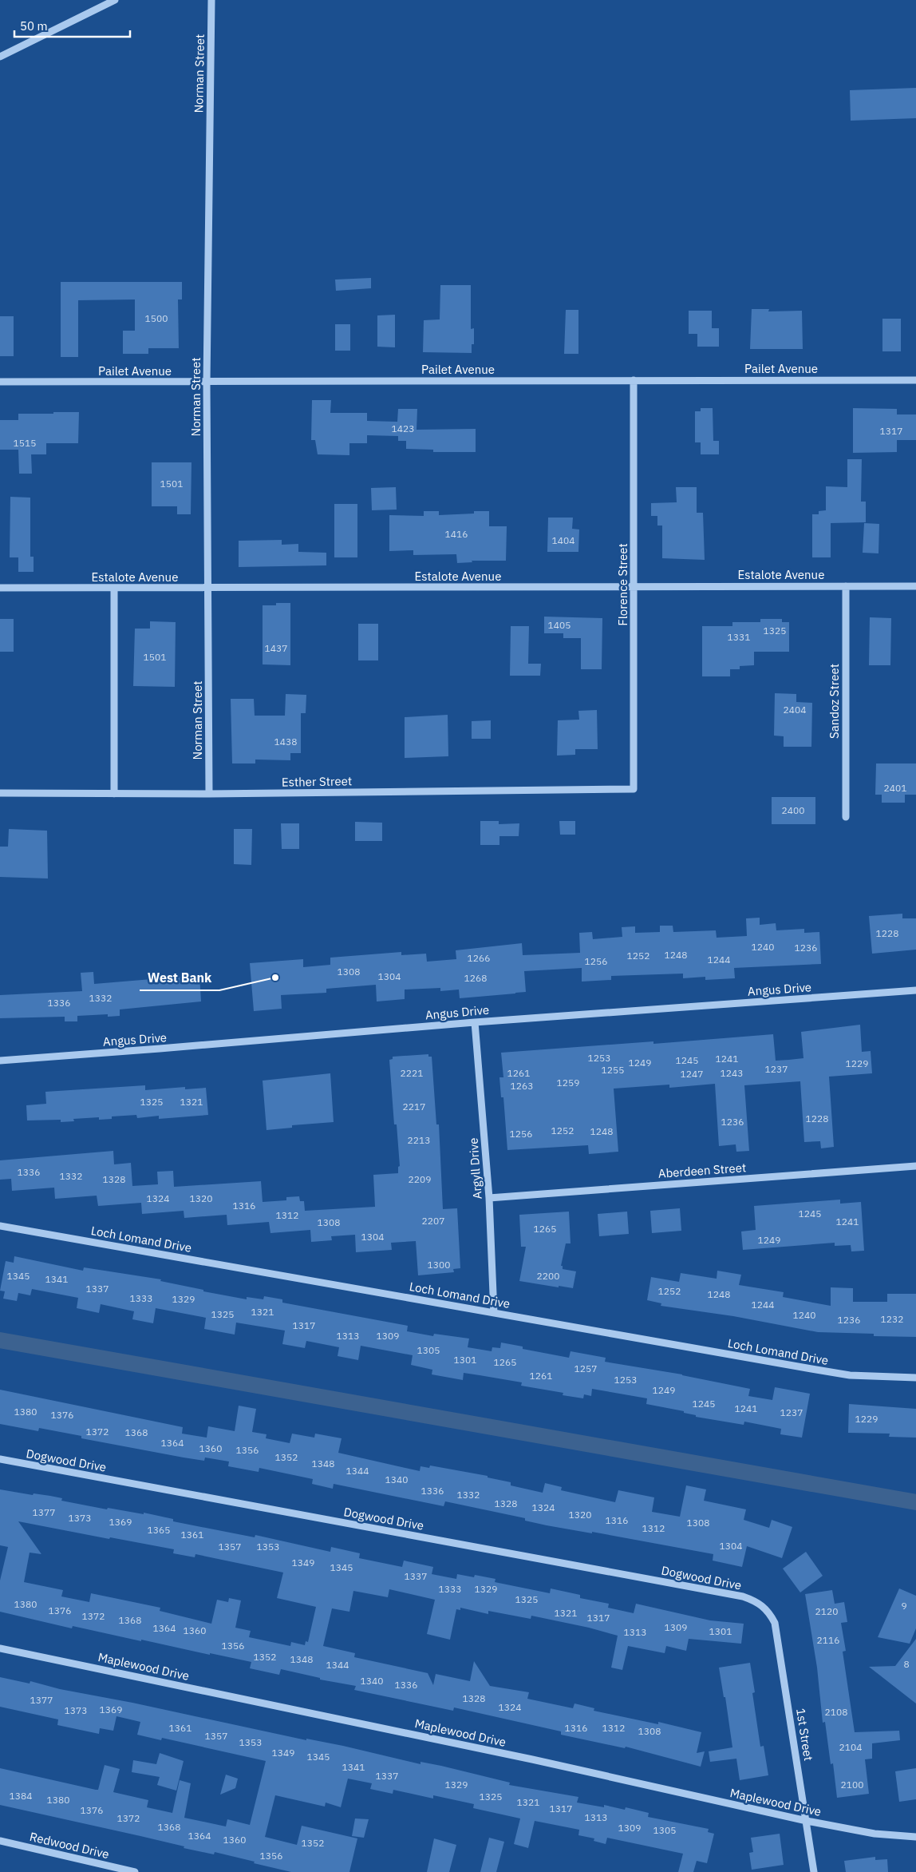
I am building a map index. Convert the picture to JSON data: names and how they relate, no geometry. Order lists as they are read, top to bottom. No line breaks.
{"streets":{"street":["Norman Street","Pailet Avenue","Estalote Avenue","Florence Street","Sandoz Street","Esther Street","Angus Drive","Argyll Drive","Aberdeen Street","Loch Lomand Drive","Dogwood Drive","Maplewood Drive","1st Street","Redwood Drive"]},"crossings":[["Norman Street","Pailet Avenue"],["Norman Street","Estalote Avenue"],["Norman Street","Esther Street"],["Pailet Avenue","Florence Street"],["Estalote Avenue","Florence Street"],["Estalote Avenue","Sandoz Street"],["Florence Street","Esther Street"],["Angus Drive","Argyll Drive"],["Argyll Drive","Aberdeen Street"],["Argyll Drive","Loch Lomand Drive"],["Dogwood Drive","1st Street"],["Maplewood Drive","1st Street"]],"places":["West Bank"],"house_numbers":["1500","1423","1317","1515","1501","1416","1404","1405","1325","1331","1437","1501","2404","1438","2401","2400","1228","1240","1236","1248","1252","1266","1244","1256","1308","1304","1268","1332","1336","1253","1241","1245","1249","1229","1237","1255","2221","1261","1243","1247","1259","1263","1325","1321","2217","1228","1236","1252","1248","1256","2213","1336","1332","1328","2209","1324","1320","1316","1245","1312","2207","1241","1308","1265","1304","1249","1300","1345","2200","1341","1337","1252","1248","1333","1329","1244","1321","1325","1240","1232","1236","1317","1313","1309","1305","1301","1265","1257","1261","1253","1249","1245","1241","1380","1237","1376","1229","1372","1368","1364","1360","1356","1352","1348","1344","1340","1336","1332","1328","1324","1377","1320","1373","1316","1369","1308","1312","1365","1361","1304","1357","1353","1349","1345","1337","1333","1329","1325","1380","9","1376","2120","1321","1372","1317","1368","1309","1364","1360","1301","1313","2116","1356","1352","1348","8","1344","1340","1336","1328","1377","1324","1369","1373","2108","1361","1316","1312","1308","1357","1353","2104","1349","1345","1341","1337","1329","2100","1384","1325","1380","1321","1317","1376","1313","1372","1368","1309","1305","1364","1360","1352","1356"],"scale_bar":"50 m"}
